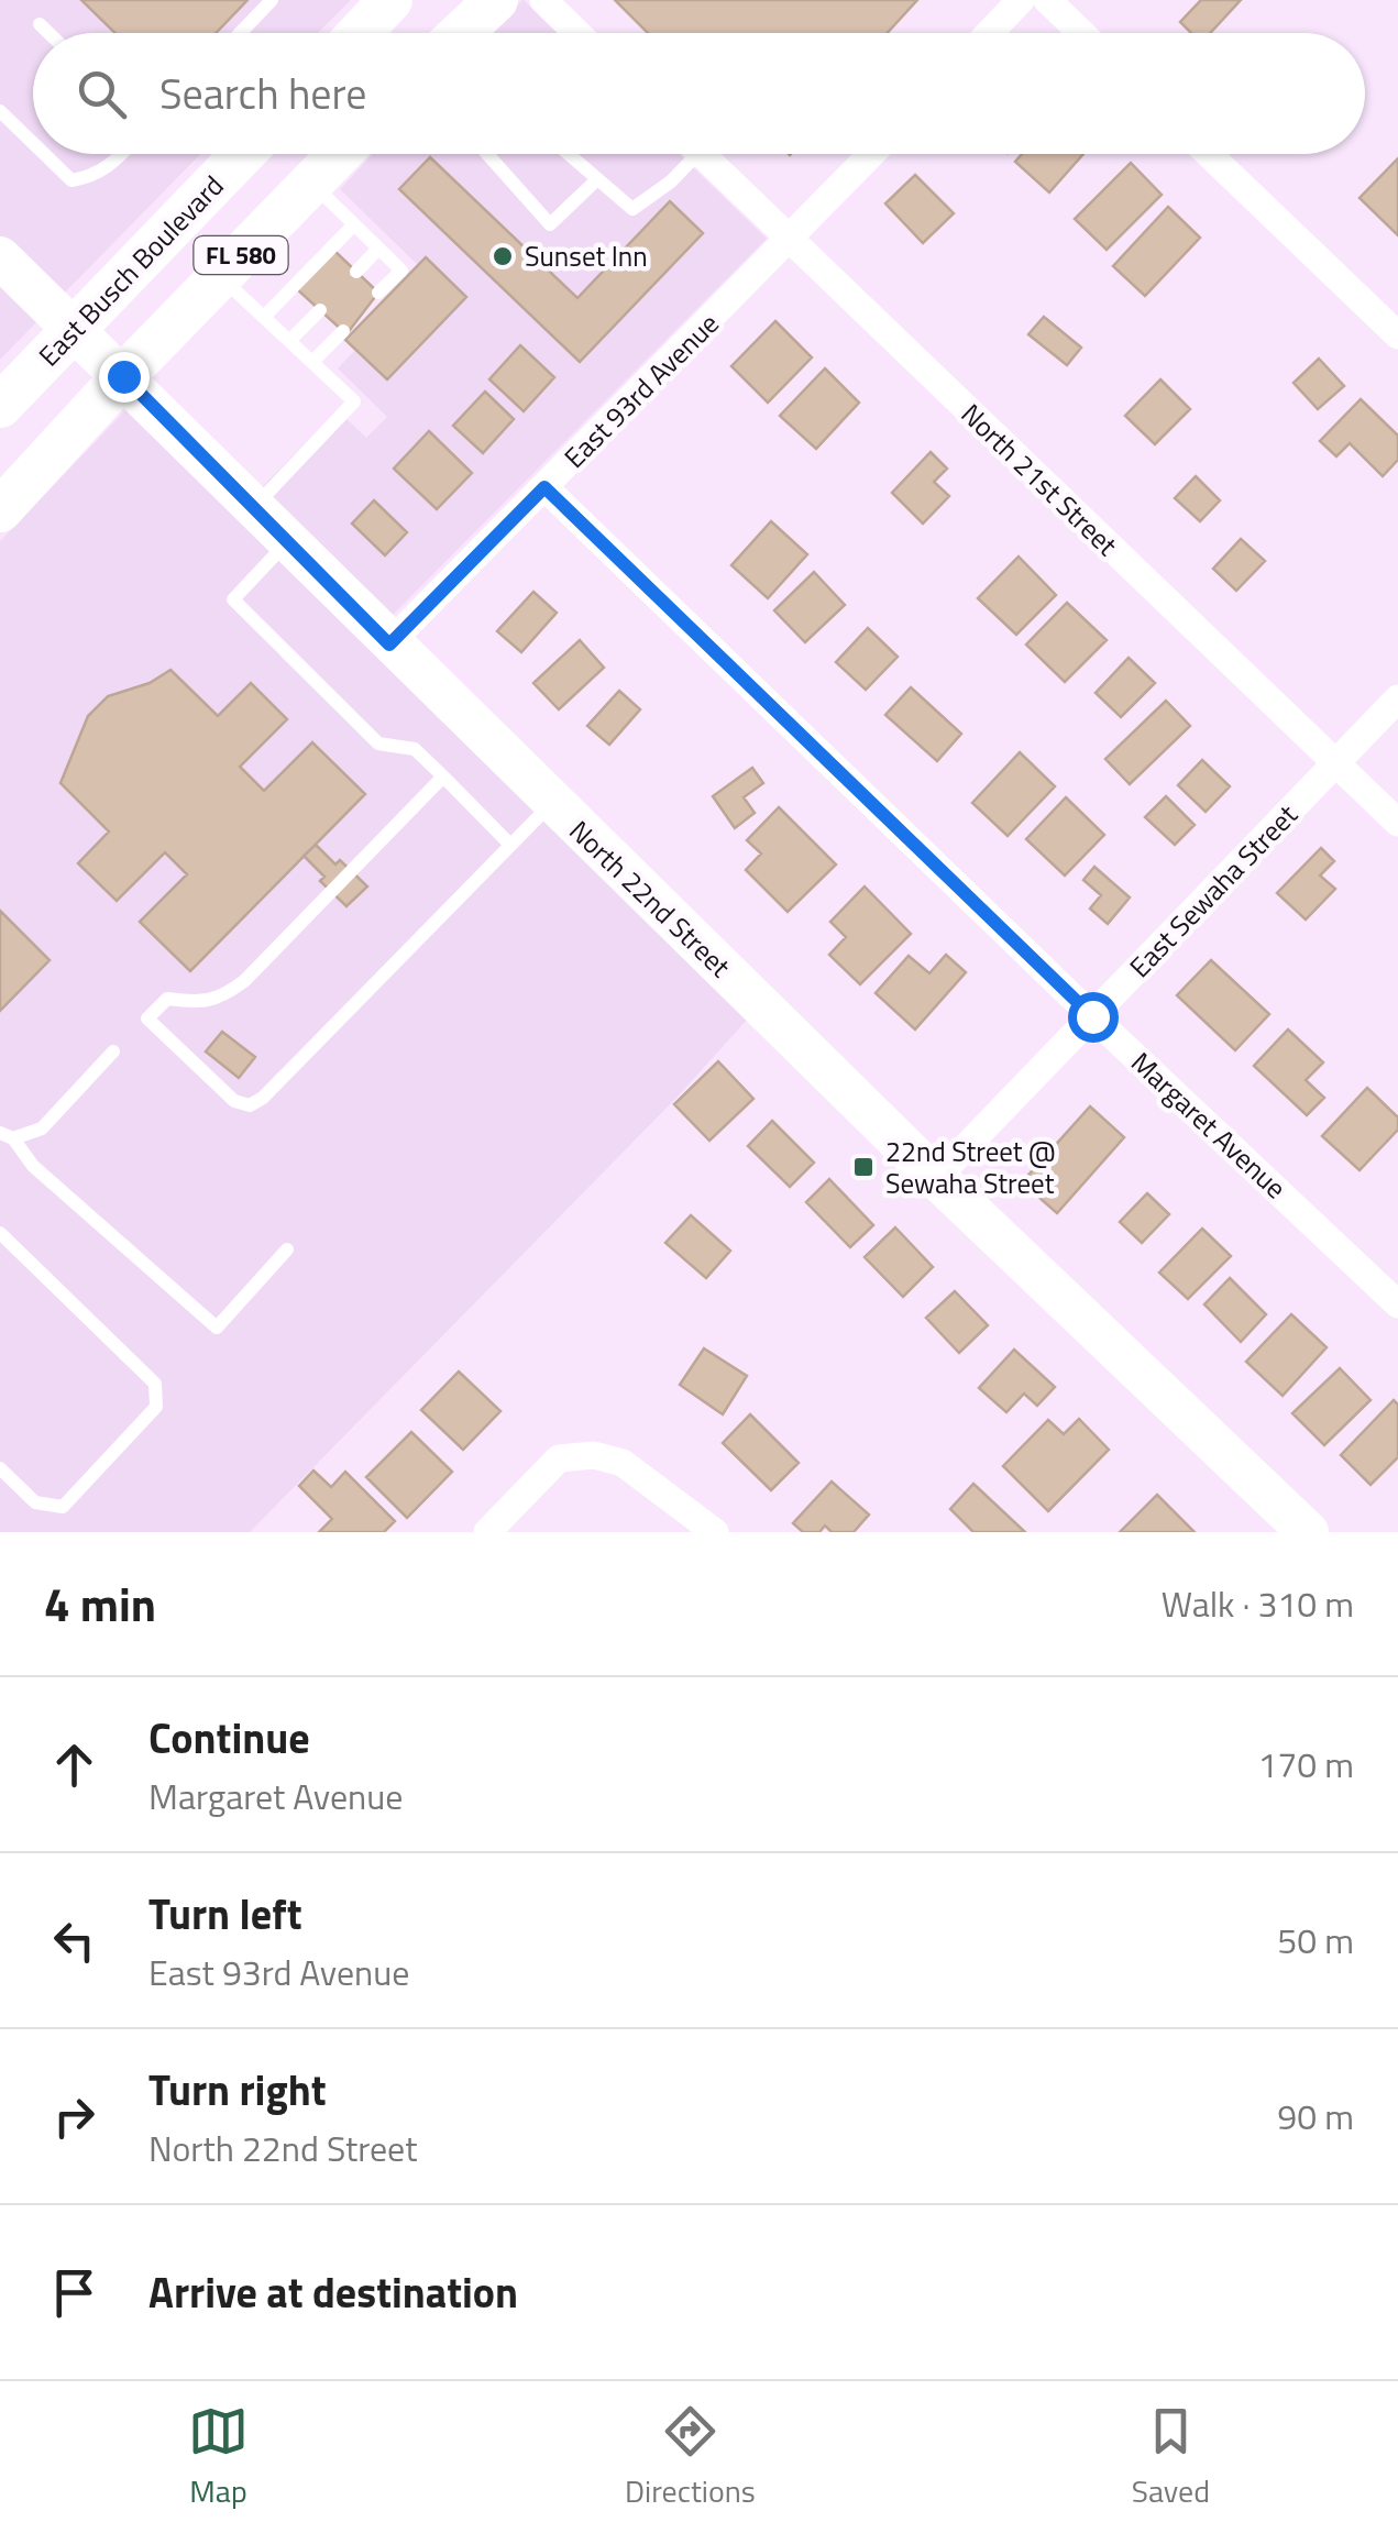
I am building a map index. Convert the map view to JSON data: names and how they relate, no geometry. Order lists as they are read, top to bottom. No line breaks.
{"streets":{"main road":["FL 580","East Busch Boulevard"],"street":["East 93rd Avenue","North 21st Street","East Sewaha Street","North 22nd Street","Margaret Avenue"]},"crossings":[["FL 580","North 22nd Street"],["East Busch Boulevard","North 22nd Street"],["East 93rd Avenue","North 21st Street"],["East 93rd Avenue","North 22nd Street"],["East 93rd Avenue","Margaret Avenue"],["North 21st Street","East Sewaha Street"],["East Sewaha Street","North 22nd Street"],["East Sewaha Street","Margaret Avenue"]],"places":{"other":["Sunset Inn"],"transit":["22nd Street @ Sewaha Street"]},"page":{"search":"Search here","heading":["4 min","Walk · 310 m"],"list":[["Continue","Margaret Avenue","170 m"],["Turn left","East 93rd Avenue","50 m"],["Turn right","North 22nd Street","90 m"],"Arrive at destination"],"nav":["Map","Directions","Saved"]}}
